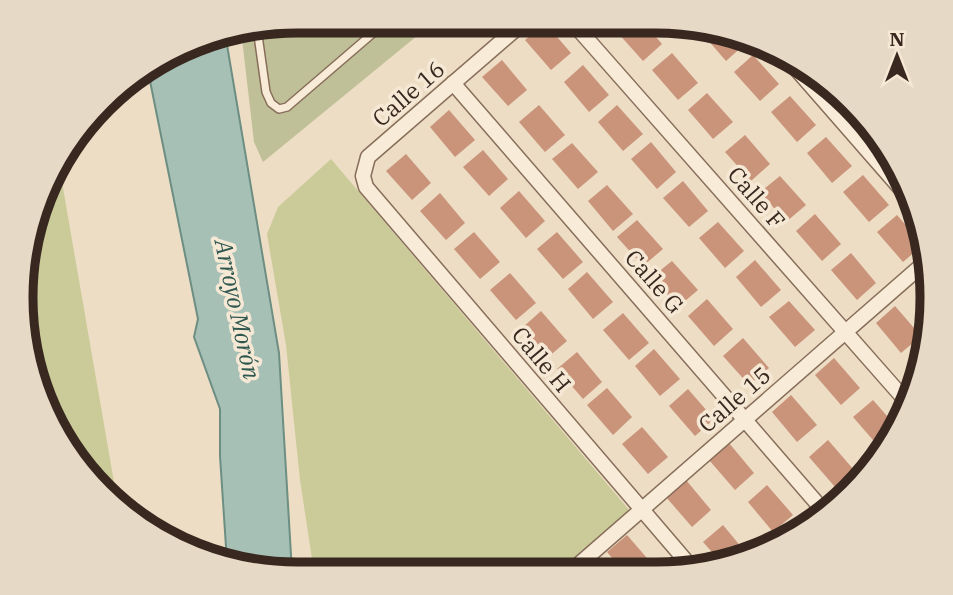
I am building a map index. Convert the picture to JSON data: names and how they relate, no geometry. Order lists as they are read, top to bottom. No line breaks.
{"streets":{"street":["Calle 16","Calle F","Calle G","Calle H","Calle 15"]},"crossings":[["Calle 16","Calle G"],["Calle 16","Calle H"],["Calle F","Calle 15"],["Calle G","Calle 15"],["Calle H","Calle 15"]],"water":["Arroyo Morón"],"north":"top"}
